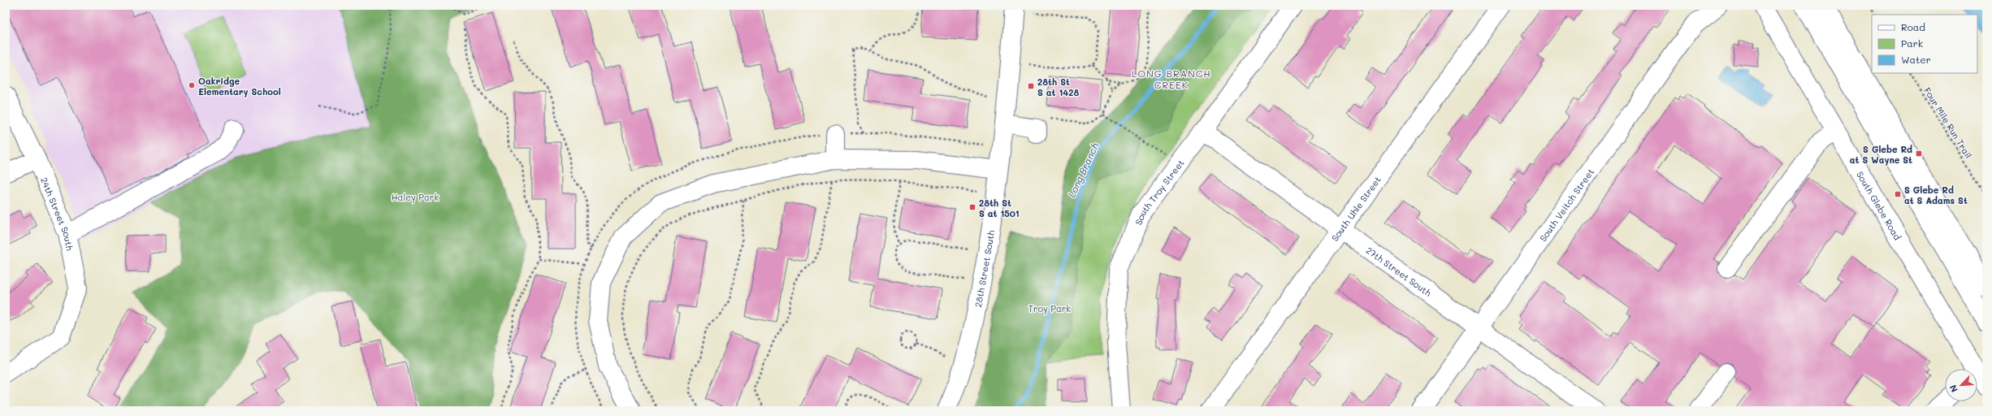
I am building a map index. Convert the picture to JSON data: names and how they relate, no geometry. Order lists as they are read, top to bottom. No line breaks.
{"streets":{"street":["South Troy Street","South Veitch Street","South Glebe Road","South Uhle Street","24th Street South","28th Street South","27th Street South"],"path":["Four Mile Run Trail"]},"crossings":[["South Troy Street","27th Street South"],["South Veitch Street","27th Street South"],["South Uhle Street","27th Street South"]],"districts":["LONG BRANCH CREEK"],"water":["Long Branch"],"parks":["Haley Park","Troy Park"],"places":{"other":["Oakridge Elementary School"],"transit":["28th St S at 1428","S Glebe Rd at S Wayne St","S Glebe Rd at S Adams St","28th St S at 1501"]},"legend":["Road","Park","Water"],"north":"bottom left"}
